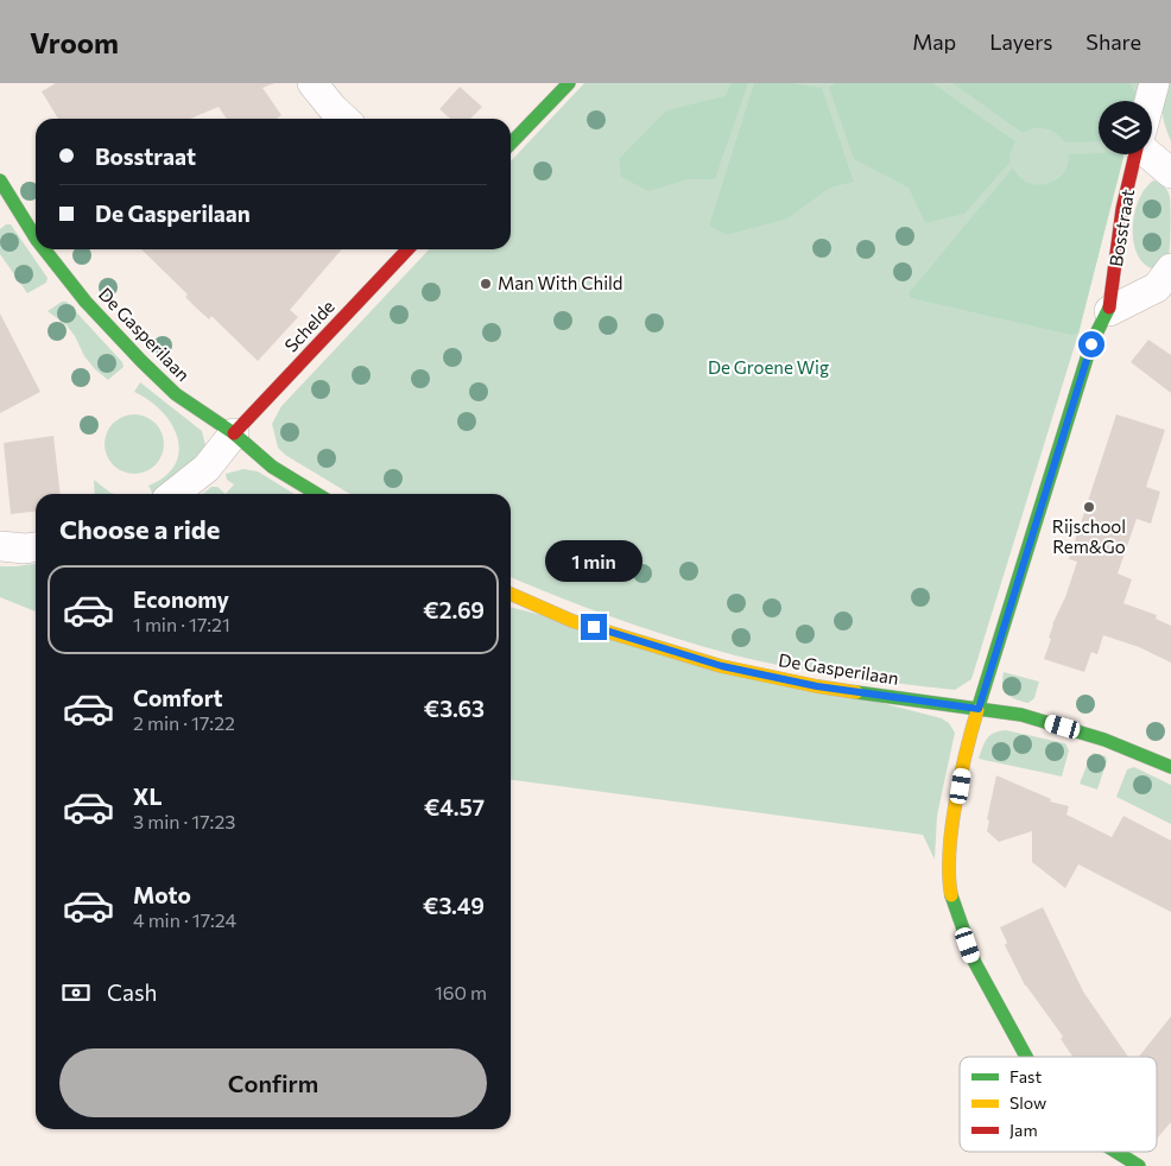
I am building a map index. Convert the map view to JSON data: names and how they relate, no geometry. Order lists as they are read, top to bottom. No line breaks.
{"streets":{"street":["Bosstraat","Schelde","De Gasperilaan"]},"crossings":[["Bosstraat","De Gasperilaan"],["Schelde","De Gasperilaan"]],"parks":["De Groene Wig"],"places":["Man With Child","Rijschool Rem&Go"],"legend":["Fast","Slow","Jam"],"page":{"header":"Vroom","nav":["Map","Layers","Share"],"banner":["Bosstraat","De Gasperilaan"],"heading":"Choose a ride","bubble":"1 min","list":[{"name":"Economy","note":"1 min · 17:21","value":"€2.69"},{"name":"Comfort","note":"2 min · 17:22","value":"€3.63"},{"name":"XL","note":"3 min · 17:23","value":"€4.57"},{"name":"Moto","note":"4 min · 17:24","value":"€3.49"}],"pay":["Cash","160 m"],"buttons":"Confirm"}}
